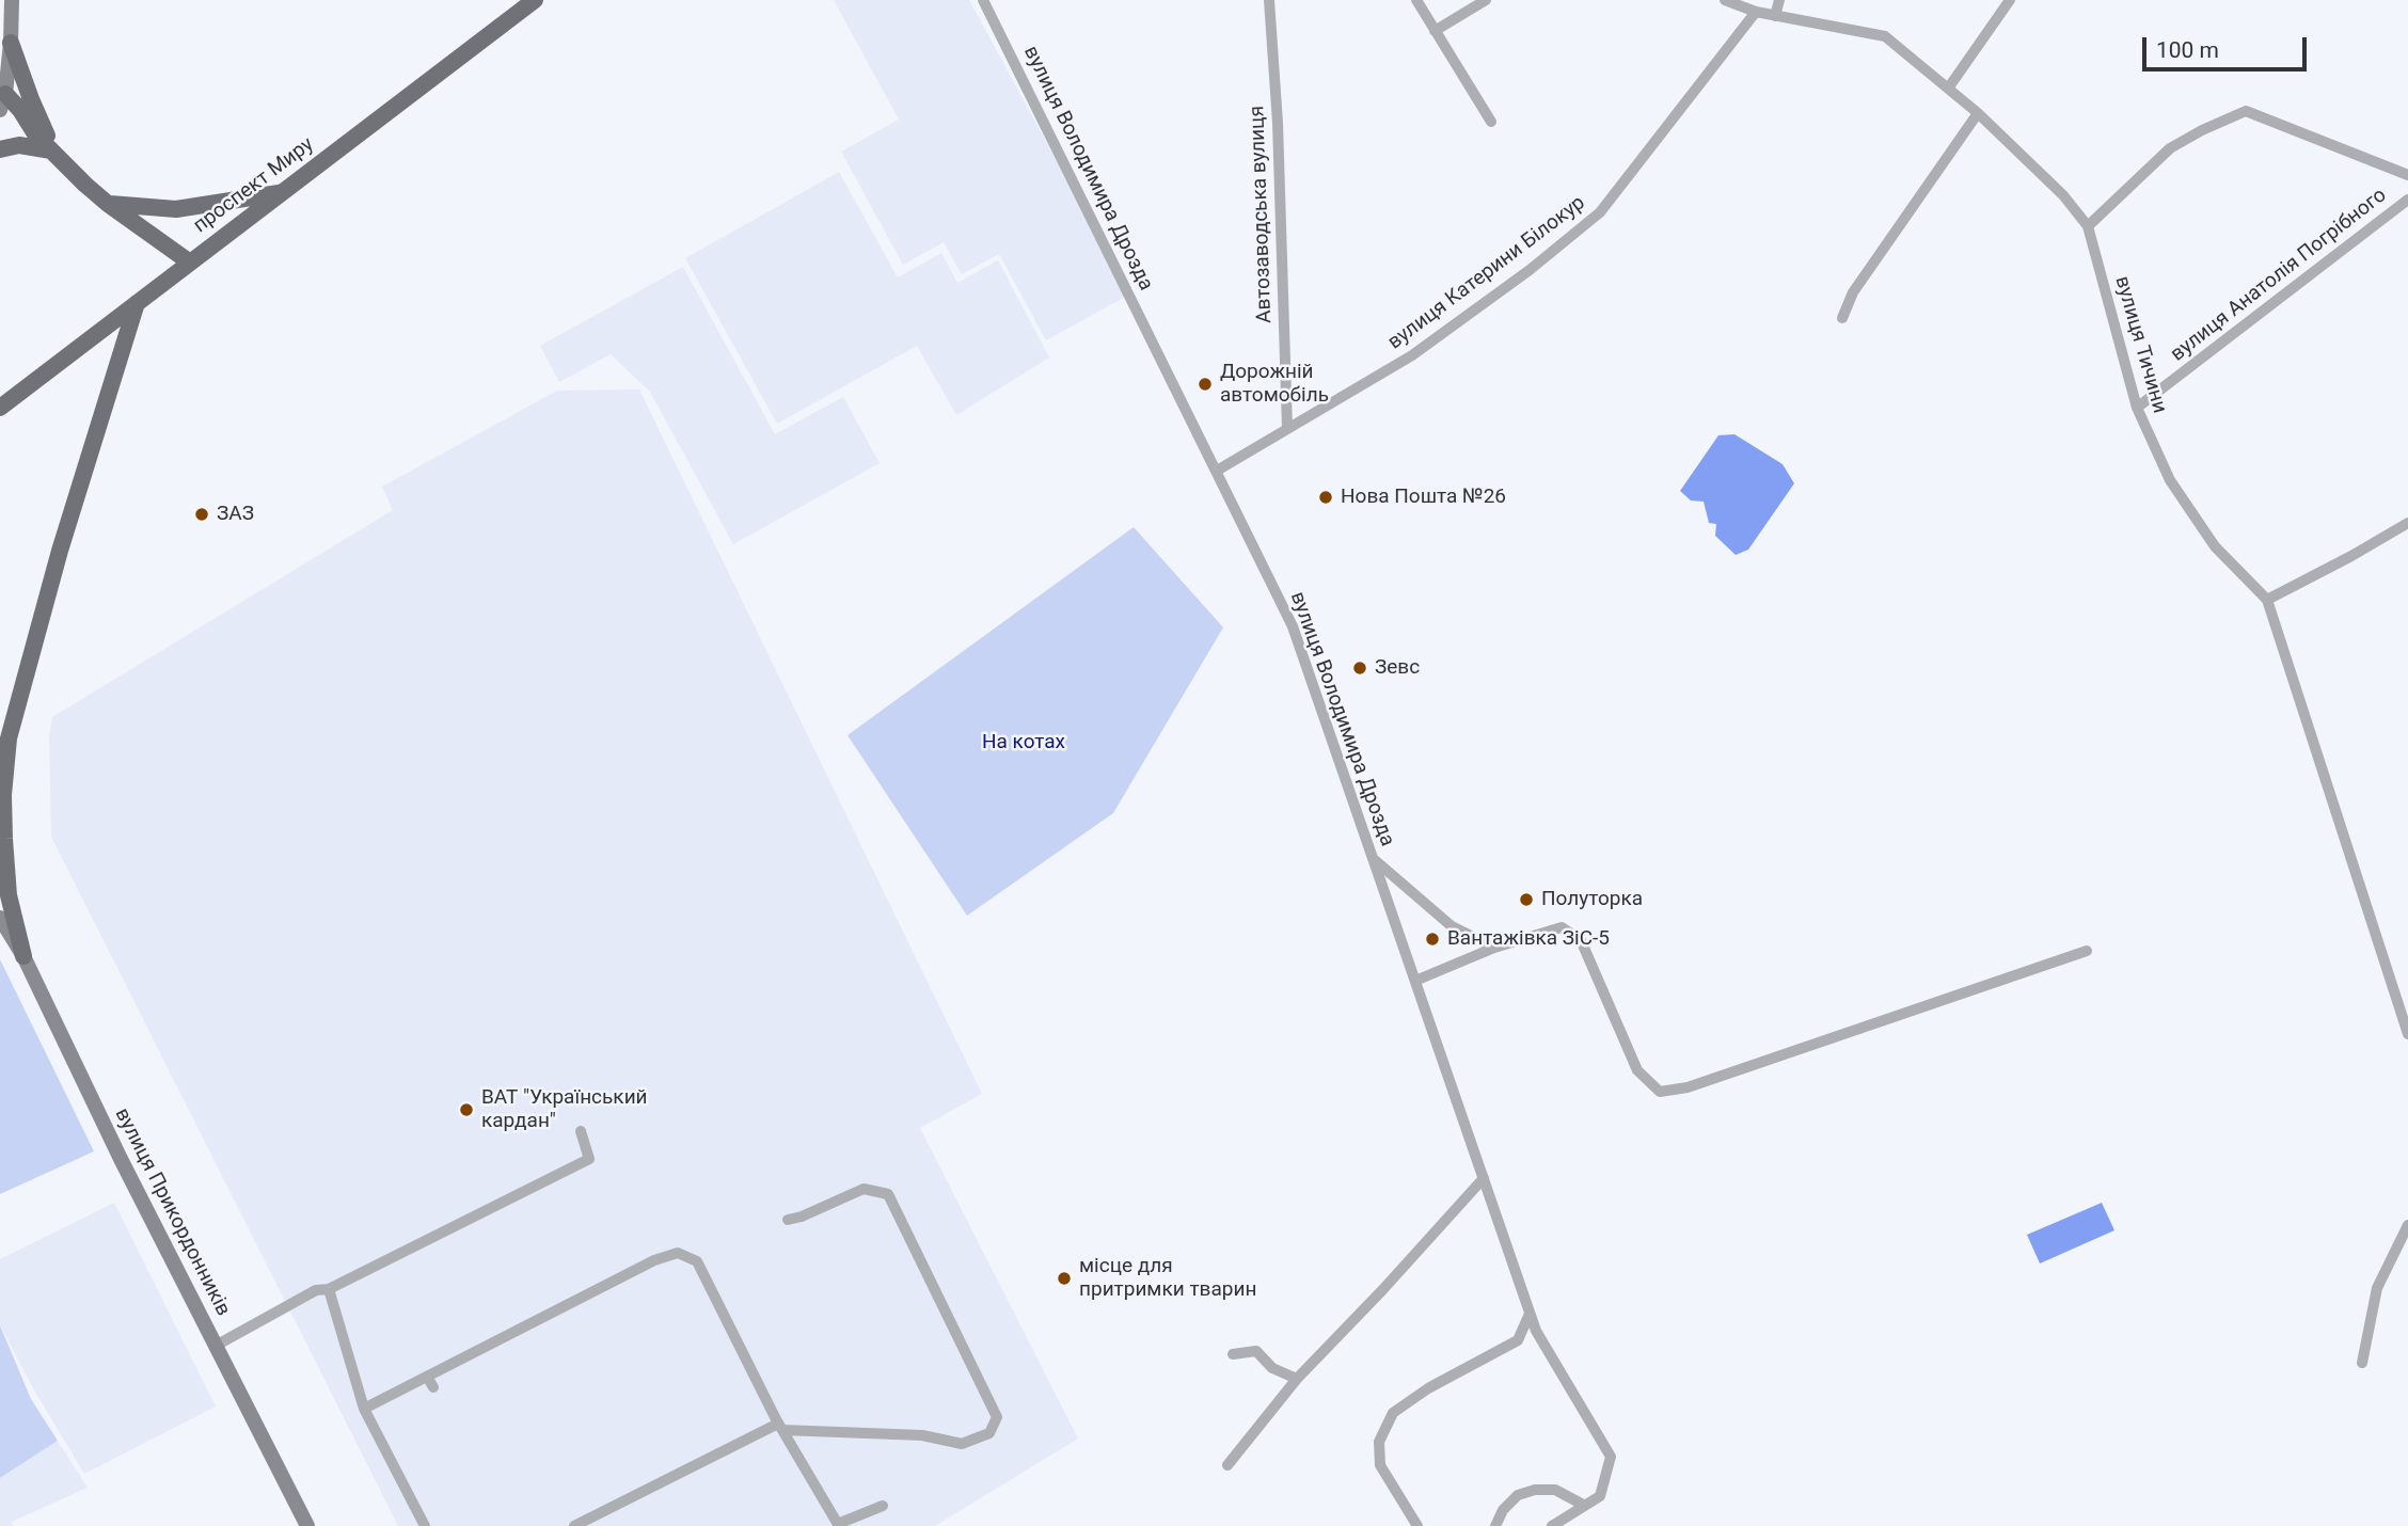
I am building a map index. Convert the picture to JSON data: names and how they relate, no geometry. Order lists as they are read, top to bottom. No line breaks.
{"streets":{"main road":["проспект Миру"],"street":["вулиця Володимира Дрозда","Автозаводська вулиця","вулиця Катерини Білокур","вулиця Анатолія Погрібного","вулиця Тичини","вулиця Прикордонників"]},"crossings":[["вулиця Володимира Дрозда","вулиця Катерини Білокур"],["Автозаводська вулиця","вулиця Катерини Білокур"],["вулиця Катерини Білокур","вулиця Тичини"],["вулиця Анатолія Погрібного","вулиця Тичини"]],"parks":["На котах"],"places":["Дорожній автомобіль","Нова Пошта №26","ЗАЗ","Зевс","Полуторка","Вантажівка ЗіС-5","ВАТ \"Український кардан\"","місце для притримки тварин"],"scale_bar":"100 m"}
